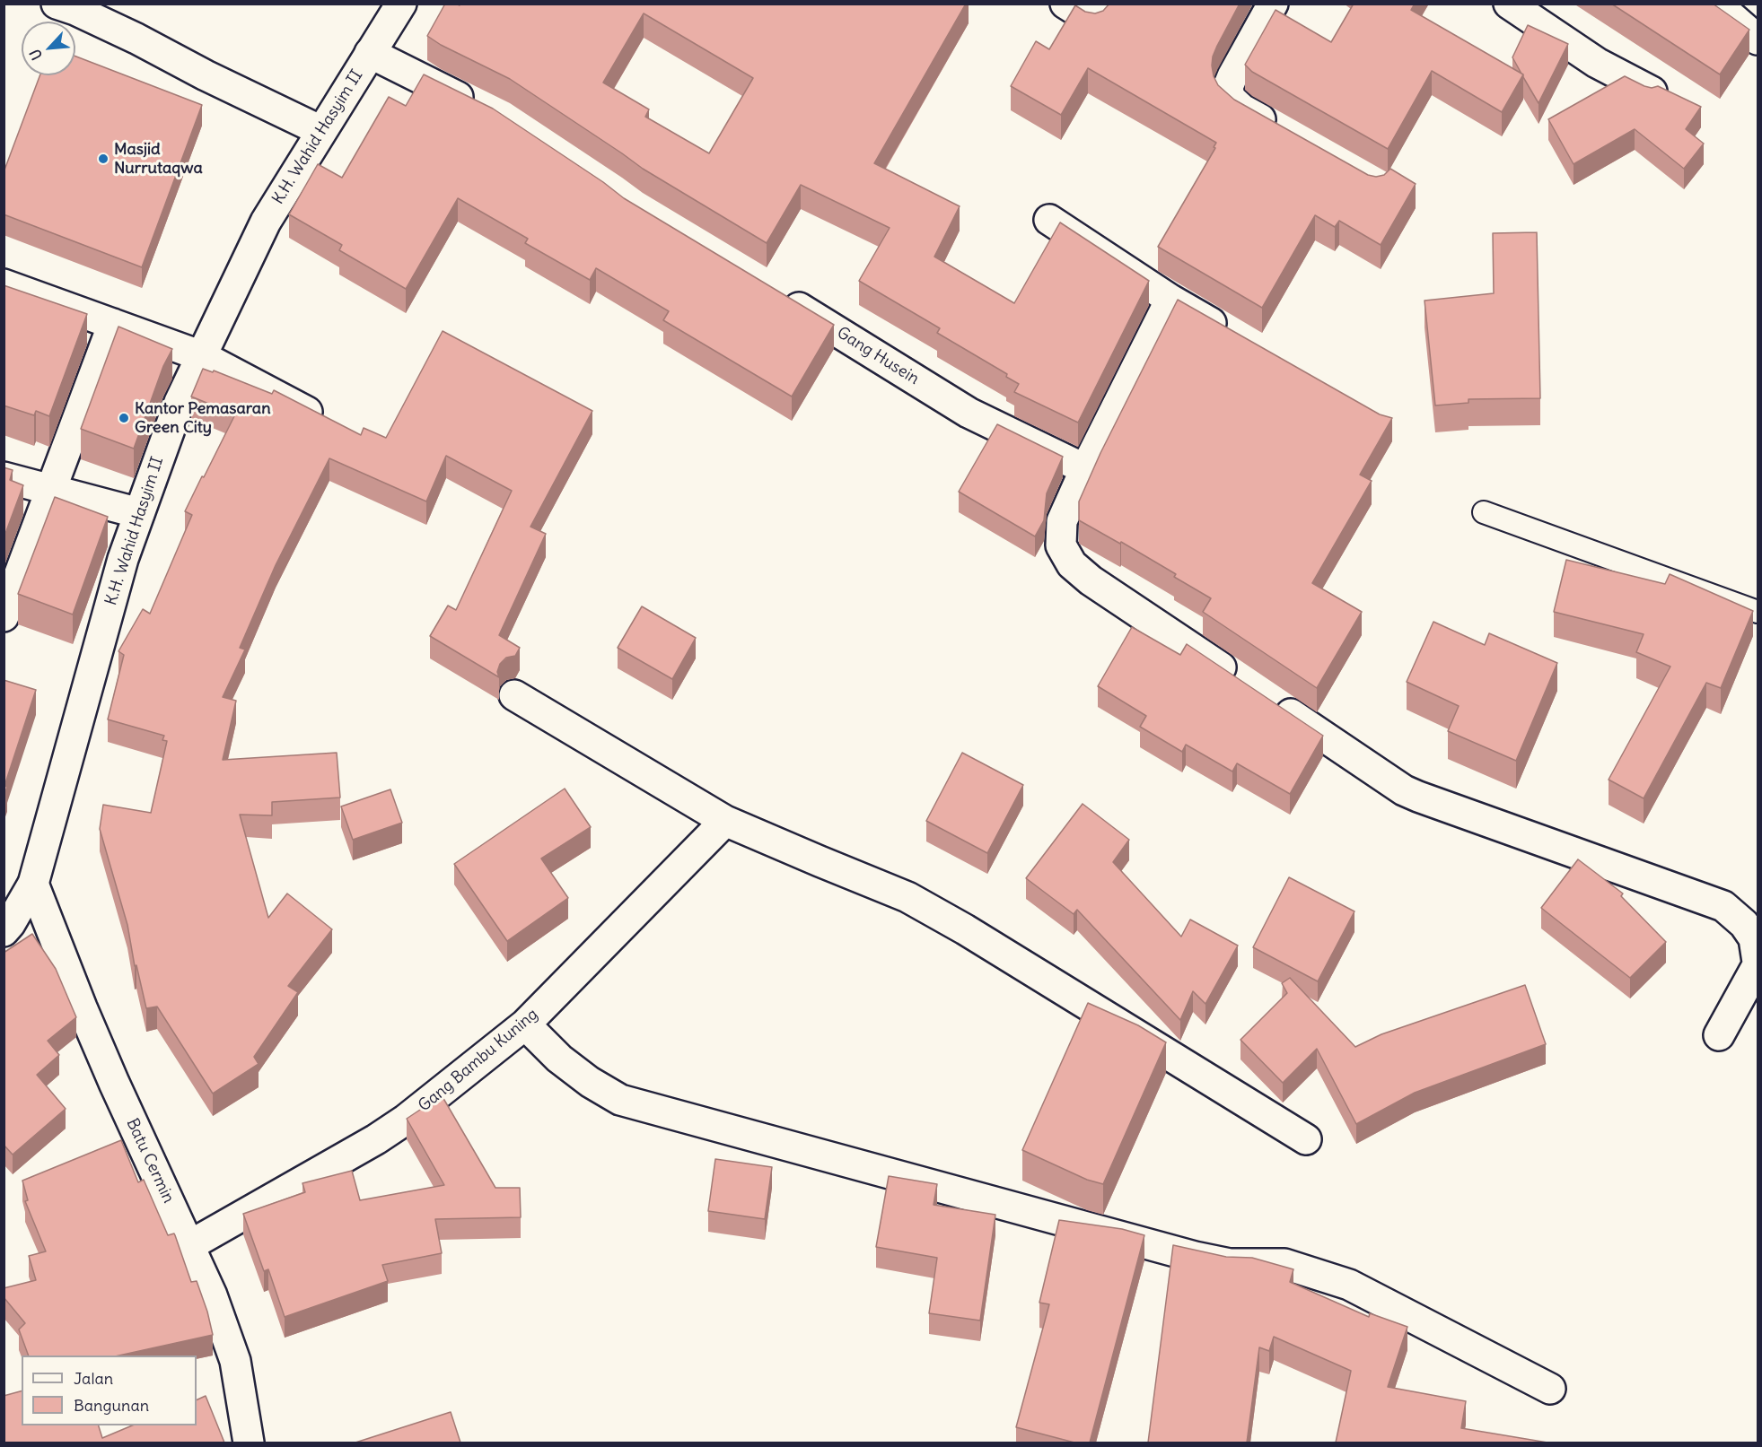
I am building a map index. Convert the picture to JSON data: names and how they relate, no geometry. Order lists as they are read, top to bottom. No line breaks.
{"streets":{"street":["K.H. Wahid Hasyim II","Gang Husein","Gang Bambu Kuning","Batu Cermin"]},"crossings":[["K.H. Wahid Hasyim II","Batu Cermin"],["Gang Bambu Kuning","Batu Cermin"]],"places":["Masjid Nurrutaqwa","Kantor Pemasaran Green City"],"legend":["Jalan","Bangunan"],"north":"bottom left"}
